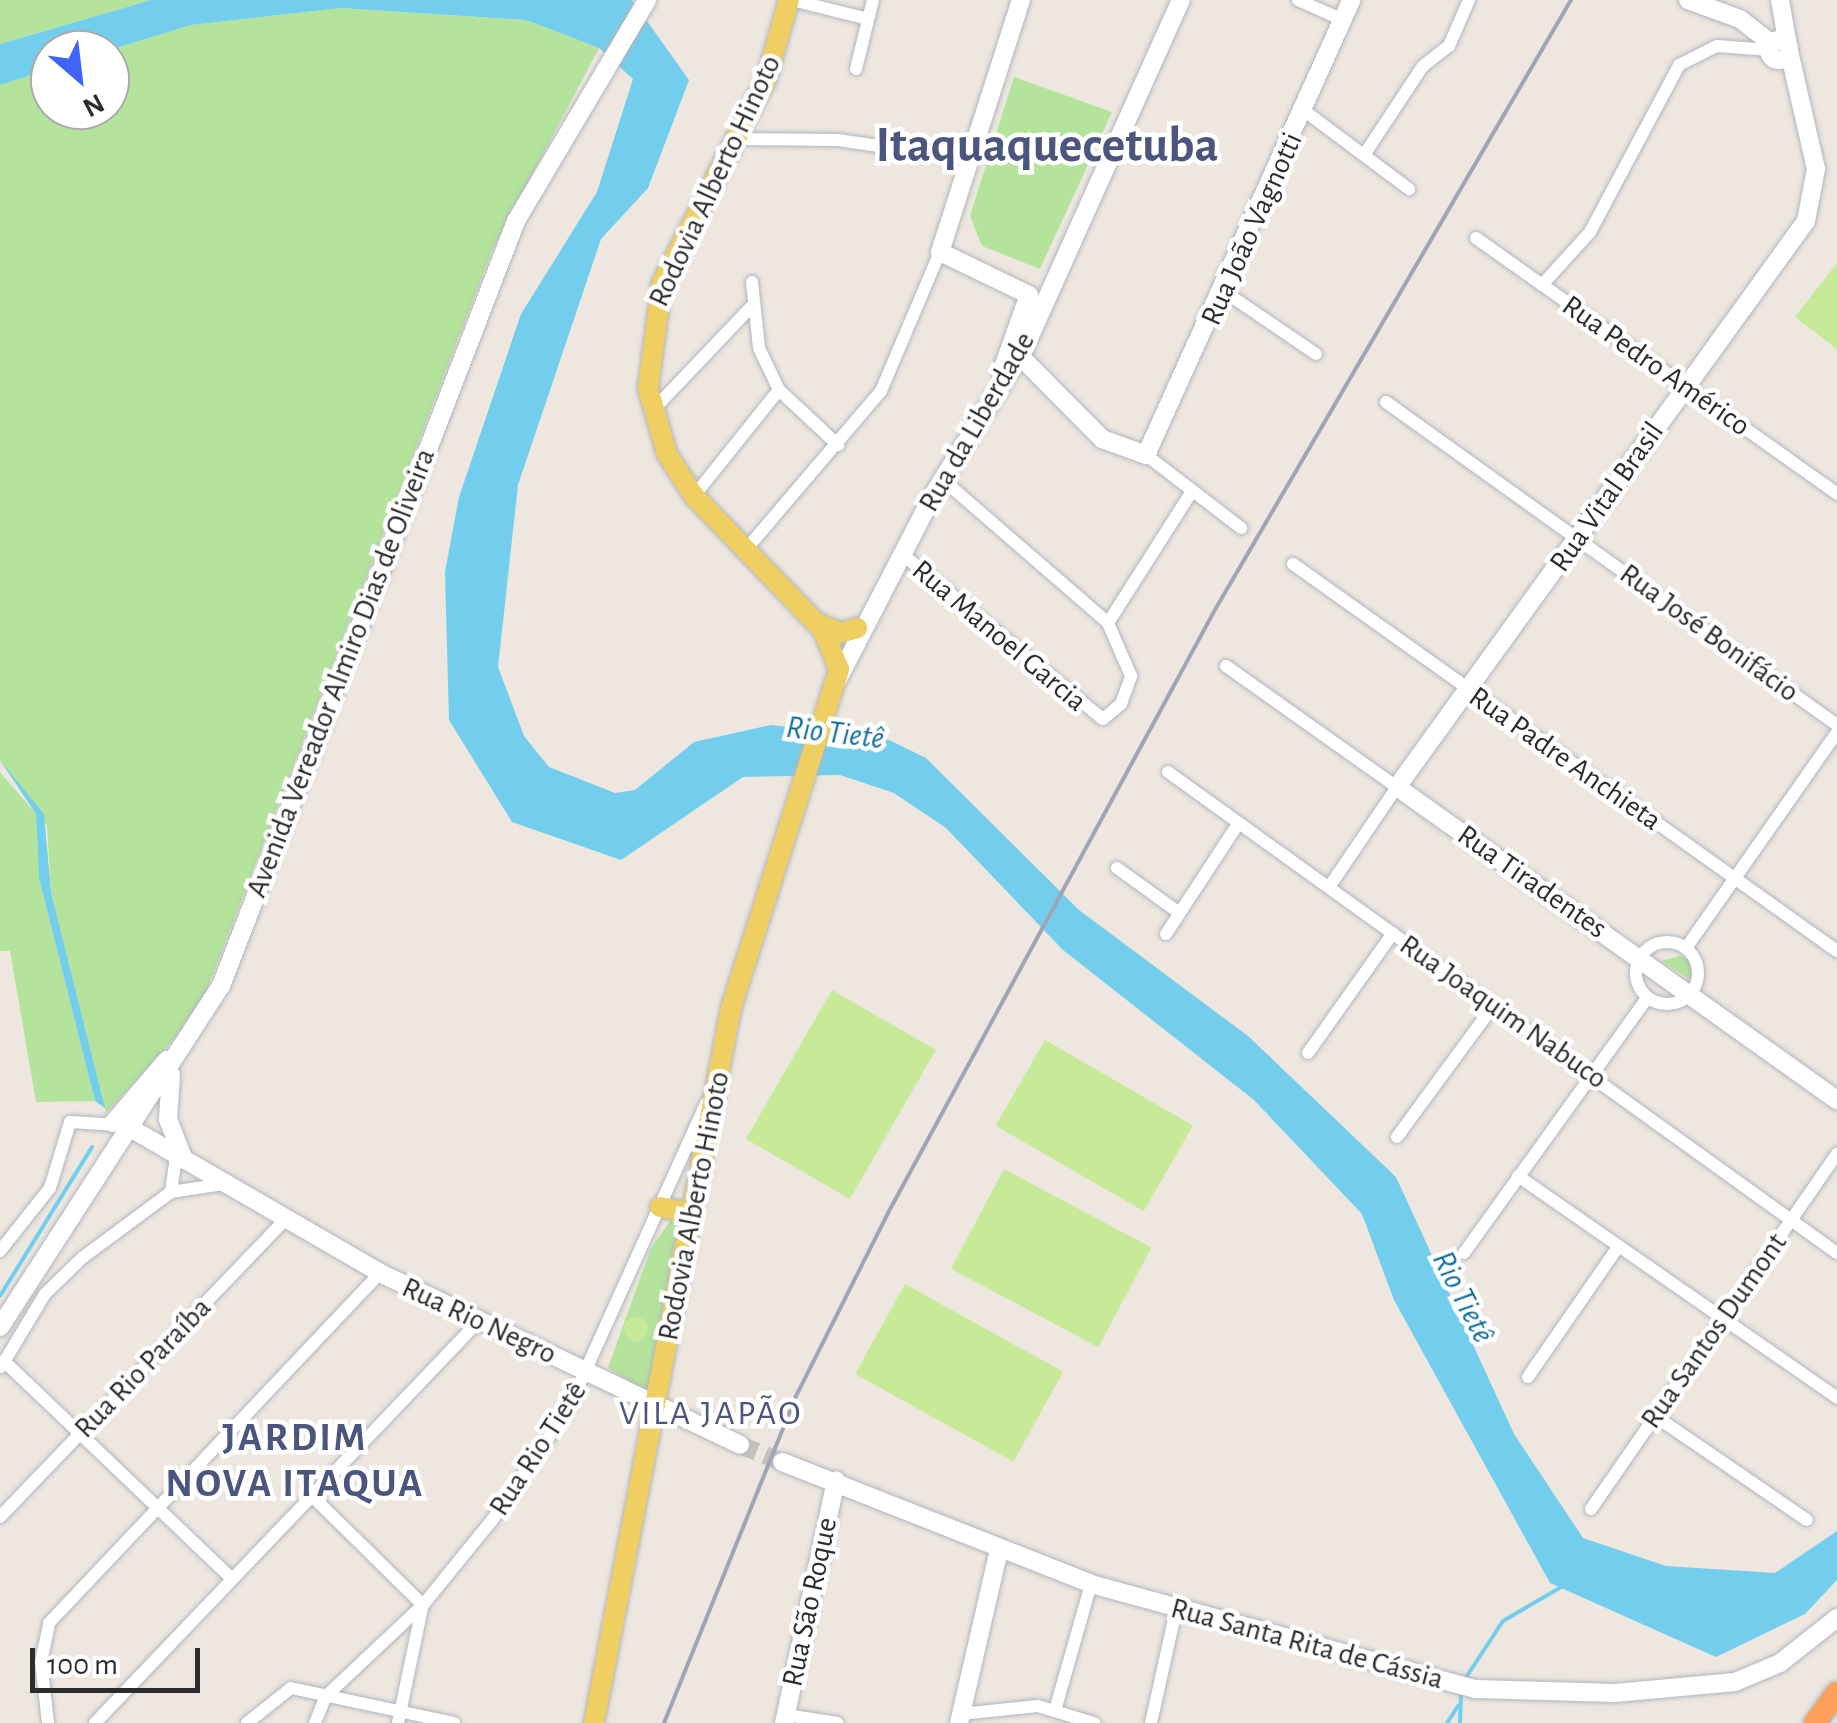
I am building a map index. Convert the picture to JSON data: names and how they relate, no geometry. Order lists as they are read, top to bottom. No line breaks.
{"streets":{"main road":["Rodovia Alberto Hinoto"],"street":["Rua João Vagnotti","Rua Pedro Américo","Rua da Liberdade","Rua Vital Brasil","Rua José Bonifácio","Rua Manoel Garcia","Avenida Vereador Almiro Dias de Oliveira","Rua Padre Anchieta","Rua Tiradentes","Rua Joaquim Nabuco","Rua Rio Negro","Rua Santos Dumont","Rua Rio Paraíba","Rua Rio Tietê","Rua São Roque","Rua Santa Rita de Cássia"]},"crossings":[["Rodovia Alberto Hinoto","Rua da Liberdade"],["Rodovia Alberto Hinoto","Rua Rio Negro"],["Rodovia Alberto Hinoto","Rua Rio Tietê"],["Rua Pedro Américo","Rua Vital Brasil"],["Rua da Liberdade","Rua Manoel Garcia"],["Rua Vital Brasil","Rua José Bonifácio"],["Rua Vital Brasil","Rua Padre Anchieta"],["Rua Vital Brasil","Rua Tiradentes"],["Rua Vital Brasil","Rua Joaquim Nabuco"],["Avenida Vereador Almiro Dias de Oliveira","Rua Rio Negro"],["Rua Joaquim Nabuco","Rua Santos Dumont"],["Rua Rio Negro","Rua Rio Paraíba"],["Rua Rio Negro","Rua Rio Tietê"],["Rua São Roque","Rua Santa Rita de Cássia"]],"districts":["Itaquaquecetuba","VILA JAPÃO","JARDIM NOVA ITAQUA"],"water":["Rio Tietê"],"scale_bar":"100 m","north":"bottom right"}
